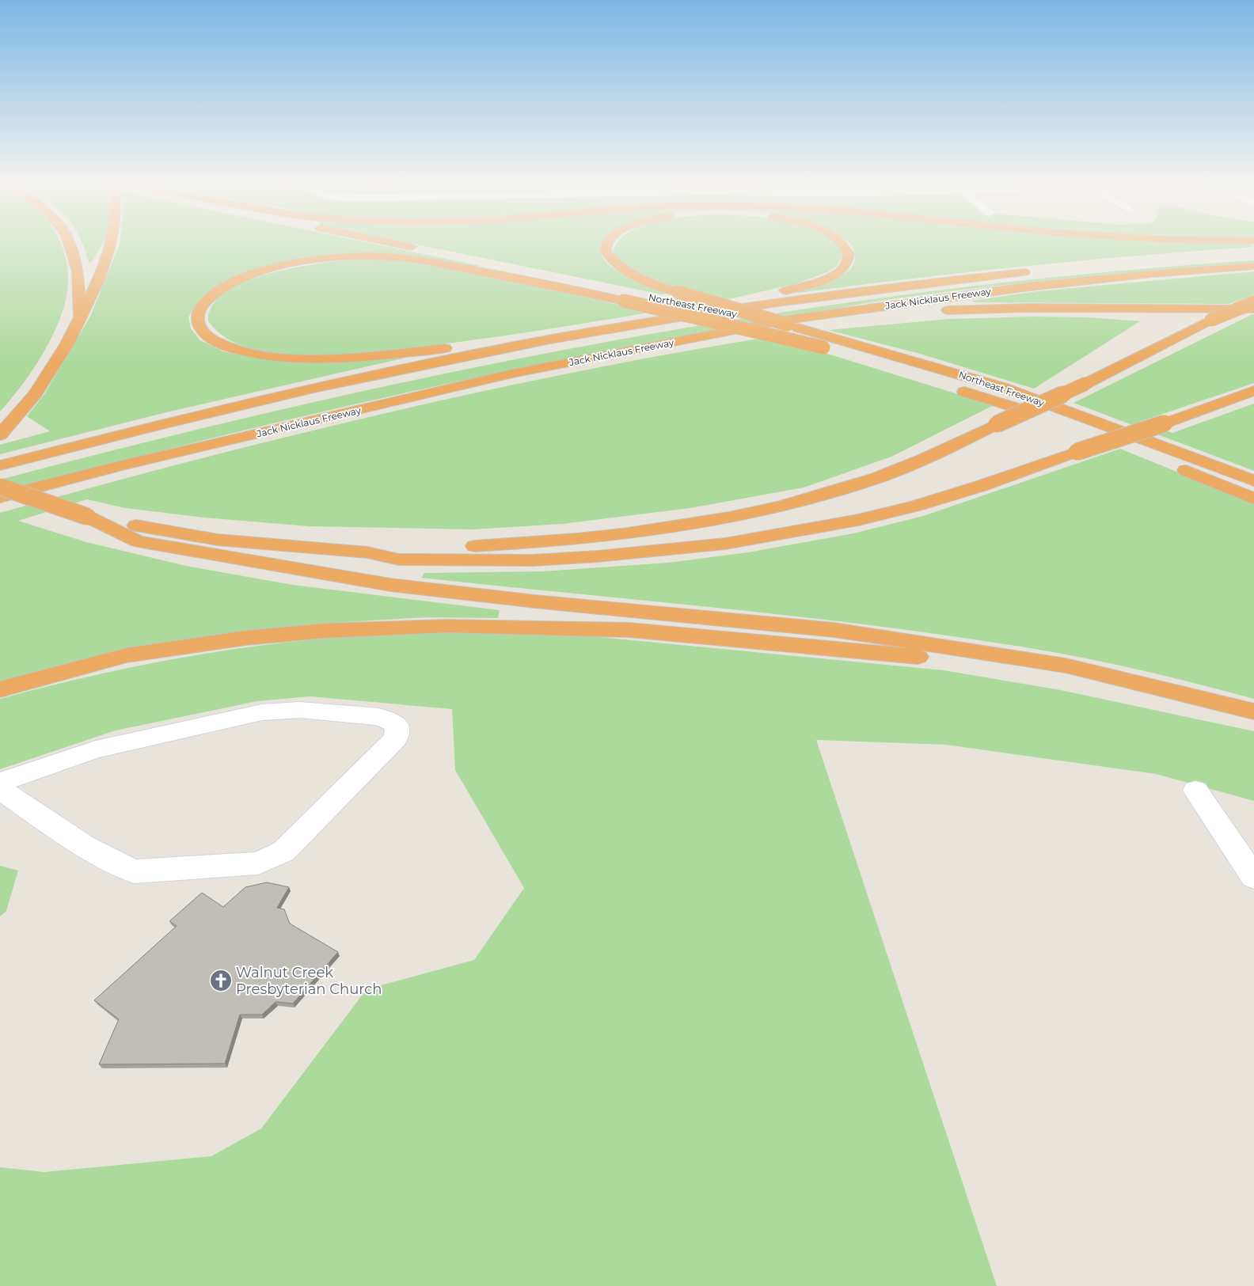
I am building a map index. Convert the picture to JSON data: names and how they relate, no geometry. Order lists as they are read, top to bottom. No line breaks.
{"streets":{"highway":["Jack Nicklaus Freeway","Northeast Freeway"]},"places":{"church":["Walnut Creek Presbyterian Church"]}}
